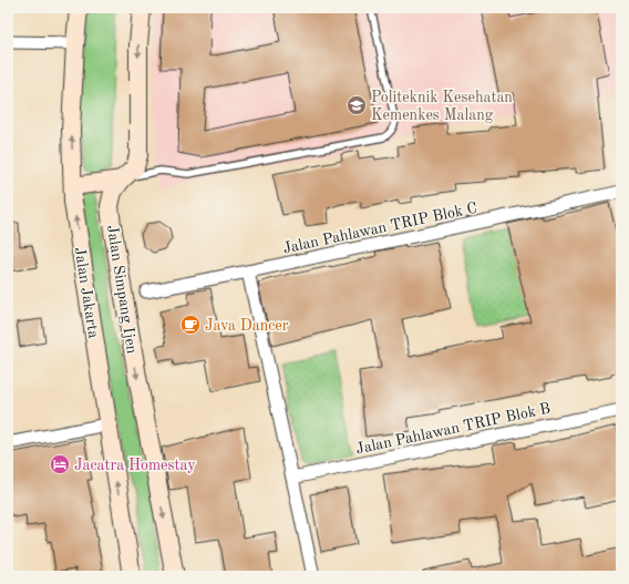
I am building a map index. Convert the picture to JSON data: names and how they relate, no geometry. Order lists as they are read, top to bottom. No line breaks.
{"streets":{"main road":["Jalan Simpang Ijen","Jalan Jakarta"],"street":["Jalan Pahlawan TRIP Blok C","Jalan Pahlawan TRIP Blok B"]},"one_way":["Jalan Simpang Ijen","Jalan Jakarta"],"places":{"school or university":["Politeknik Kesehatan Kemenkes Malang"],"cafe":["Java Dancer"],"hotel":["Jacatra Homestay"]}}
